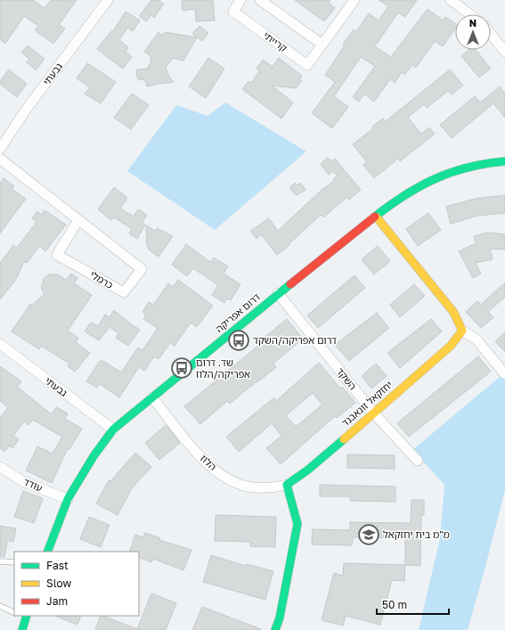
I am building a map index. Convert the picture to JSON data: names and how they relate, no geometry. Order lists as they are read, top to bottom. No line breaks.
{"streets":{"street":["קרייתי","גבעתי","כרמלי","דרום אפריקה","השקד","יחזקאל זונאבנד","הלוז","עודד"]},"crossings":[["גבעתי","דרום אפריקה"],["דרום אפריקה","השקד"],["דרום אפריקה","הלוז"],["דרום אפריקה","עודד"],["השקד","יחזקאל זונאבנד"],["יחזקאל זונאבנד","הלוז"]],"places":{"bus stop":["דרום אפריקה/השקד","שד. דרום אפריקה/הלוז"],"school or university":["מ\"מ בית יחזקאל"]},"legend":["Fast","Slow","Jam"],"scale_bar":"50 m","north":"top"}
